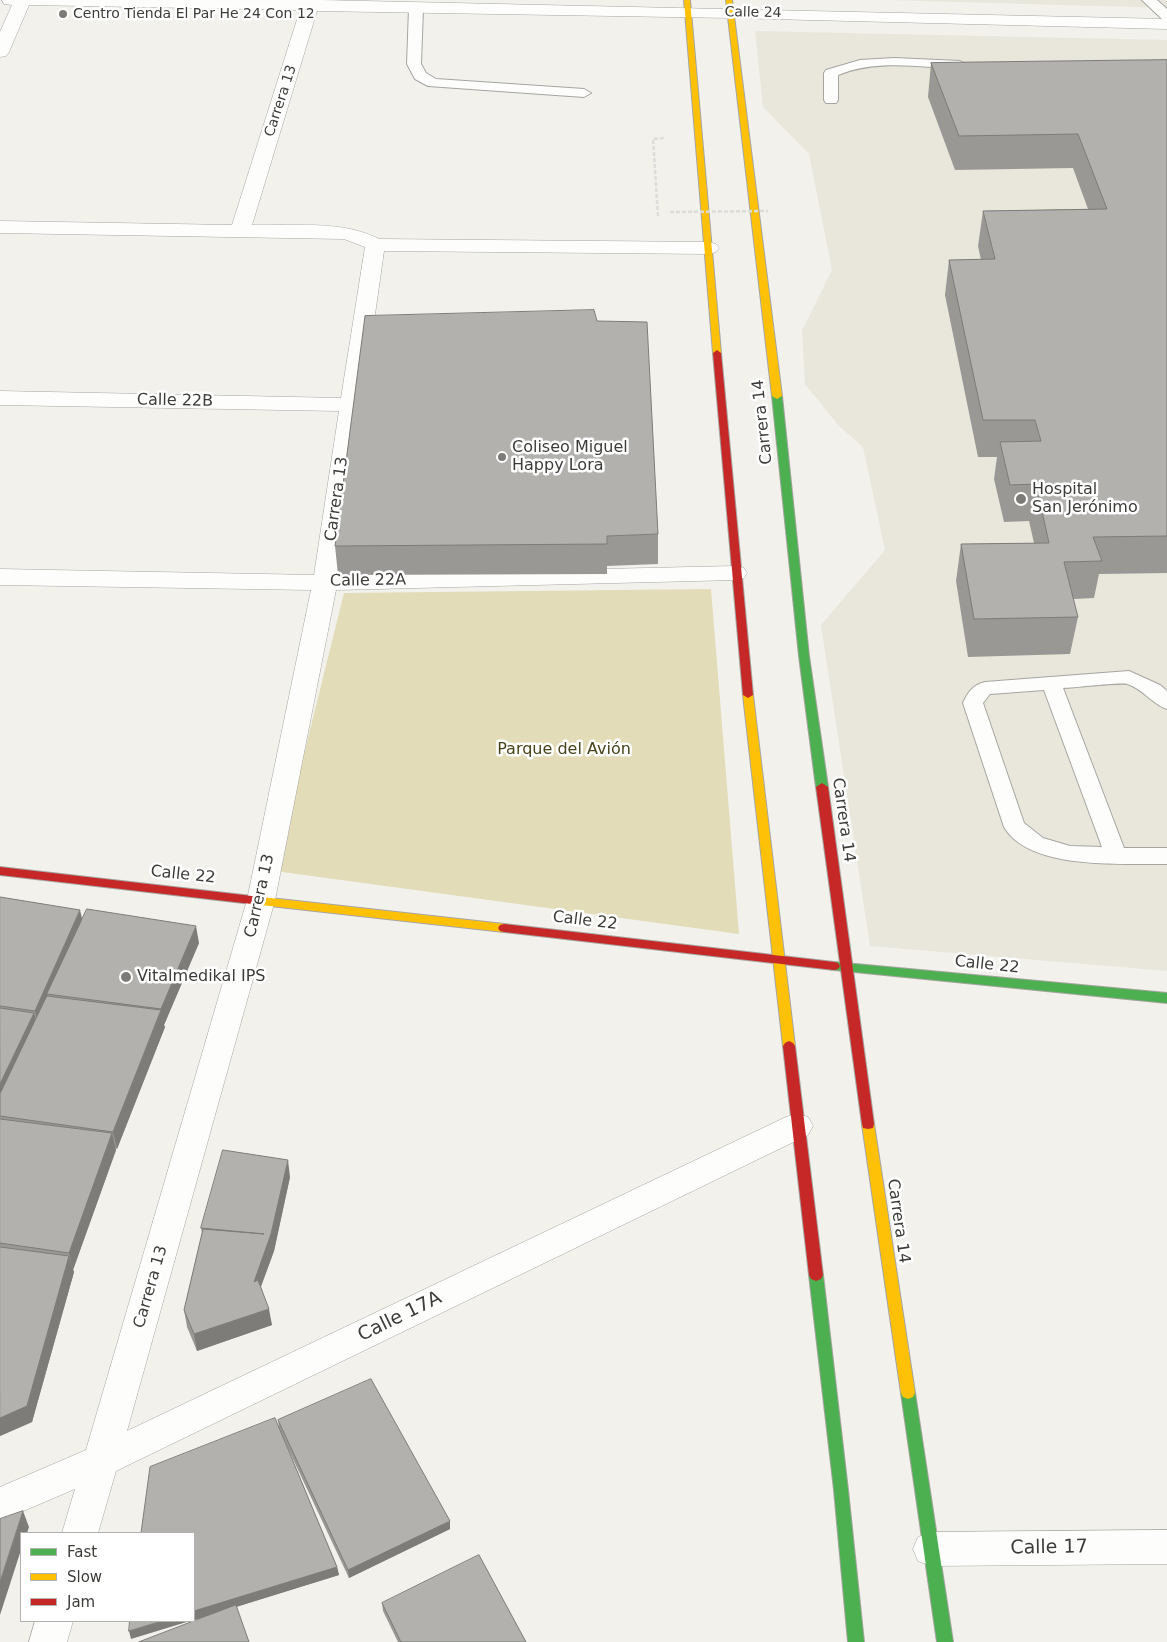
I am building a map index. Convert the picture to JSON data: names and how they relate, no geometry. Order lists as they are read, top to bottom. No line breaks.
{"streets":{"main road":["Carrera 14","Calle 22"],"street":["Calle 24","Carrera 13","Calle 22B","Calle 22A","Calle 17A","Calle 17"]},"crossings":[["Calle 24","Carrera 13"],["Calle 24","Carrera 14"],["Carrera 13","Calle 22B"],["Carrera 13","Calle 22A"],["Carrera 13","Calle 22"],["Carrera 13","Calle 17A"],["Carrera 14","Calle 22"],["Carrera 14","Calle 17"]],"parks":["Parque del Avión"],"places":["Centro Tienda El Par He 24 Con 12","Coliseo Miguel Happy Lora","Hospital San Jerónimo","Vitalmedikal IPS"],"legend":["Fast","Slow","Jam"]}
